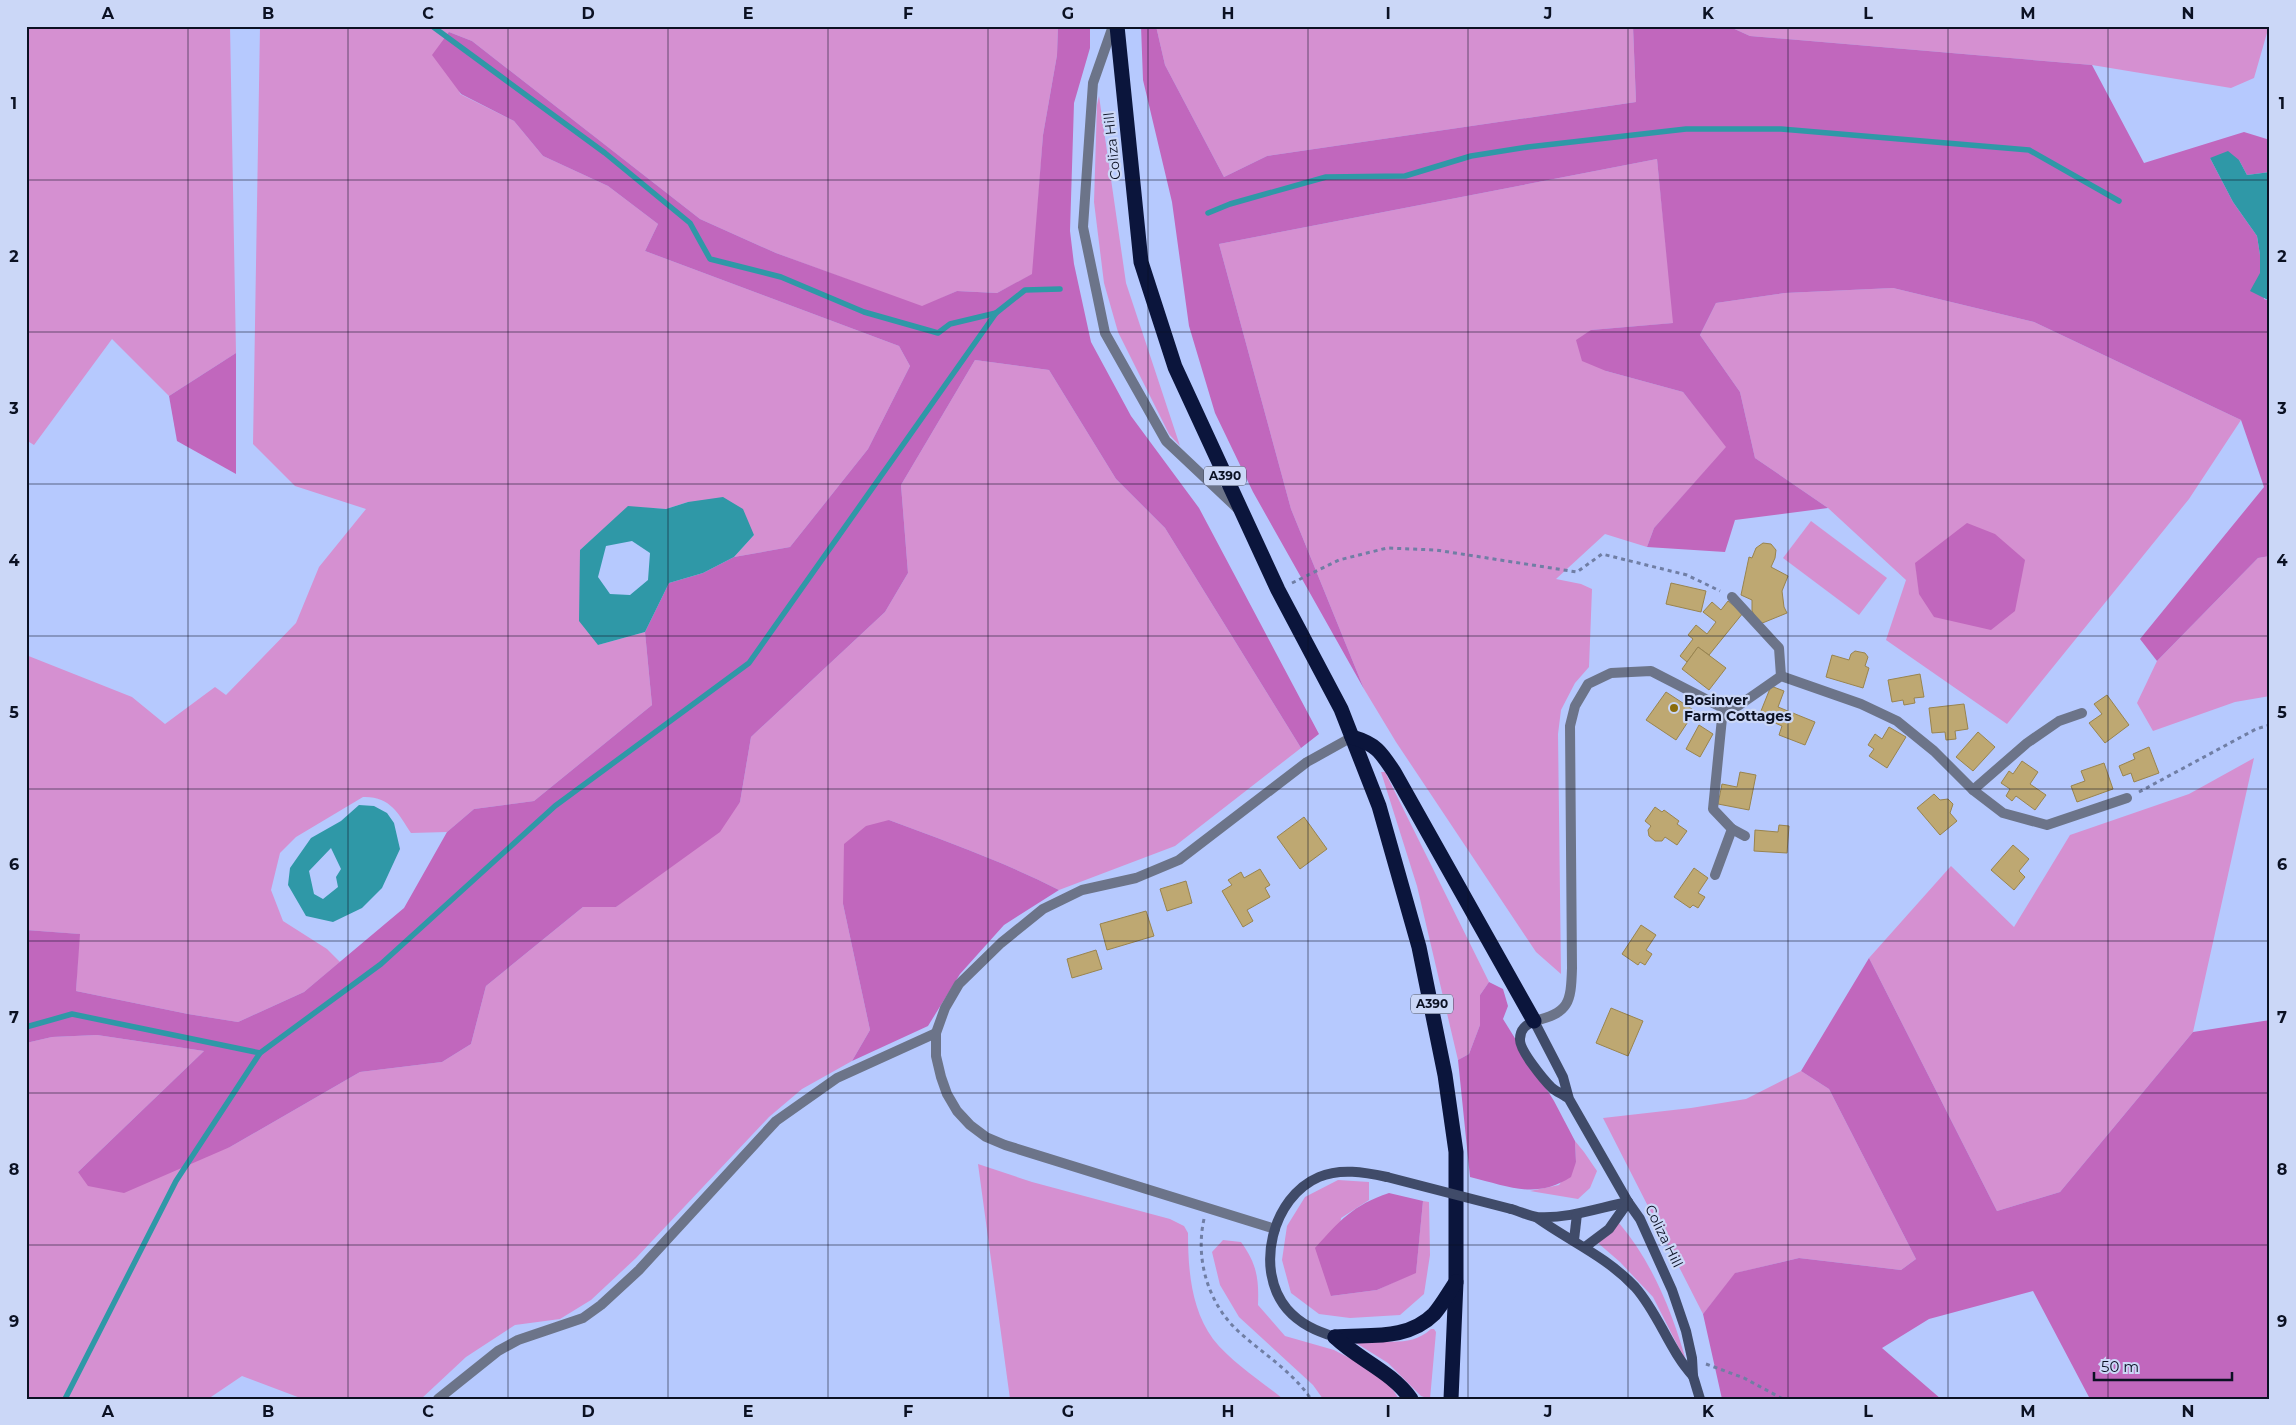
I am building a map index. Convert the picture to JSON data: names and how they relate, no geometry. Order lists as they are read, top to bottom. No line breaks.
{"streets":{"highway":["Coliza Hill","A390"]},"crossings":[["Coliza Hill","A390"]],"places":["Bosinver Farm Cottages"],"scale_bar":"50 m","grid":{"columns":["A","B","C","D","E","F","G","H","I","J","K","L","M","N"],"rows":["1","2","3","4","5","6","7","8","9"]}}
